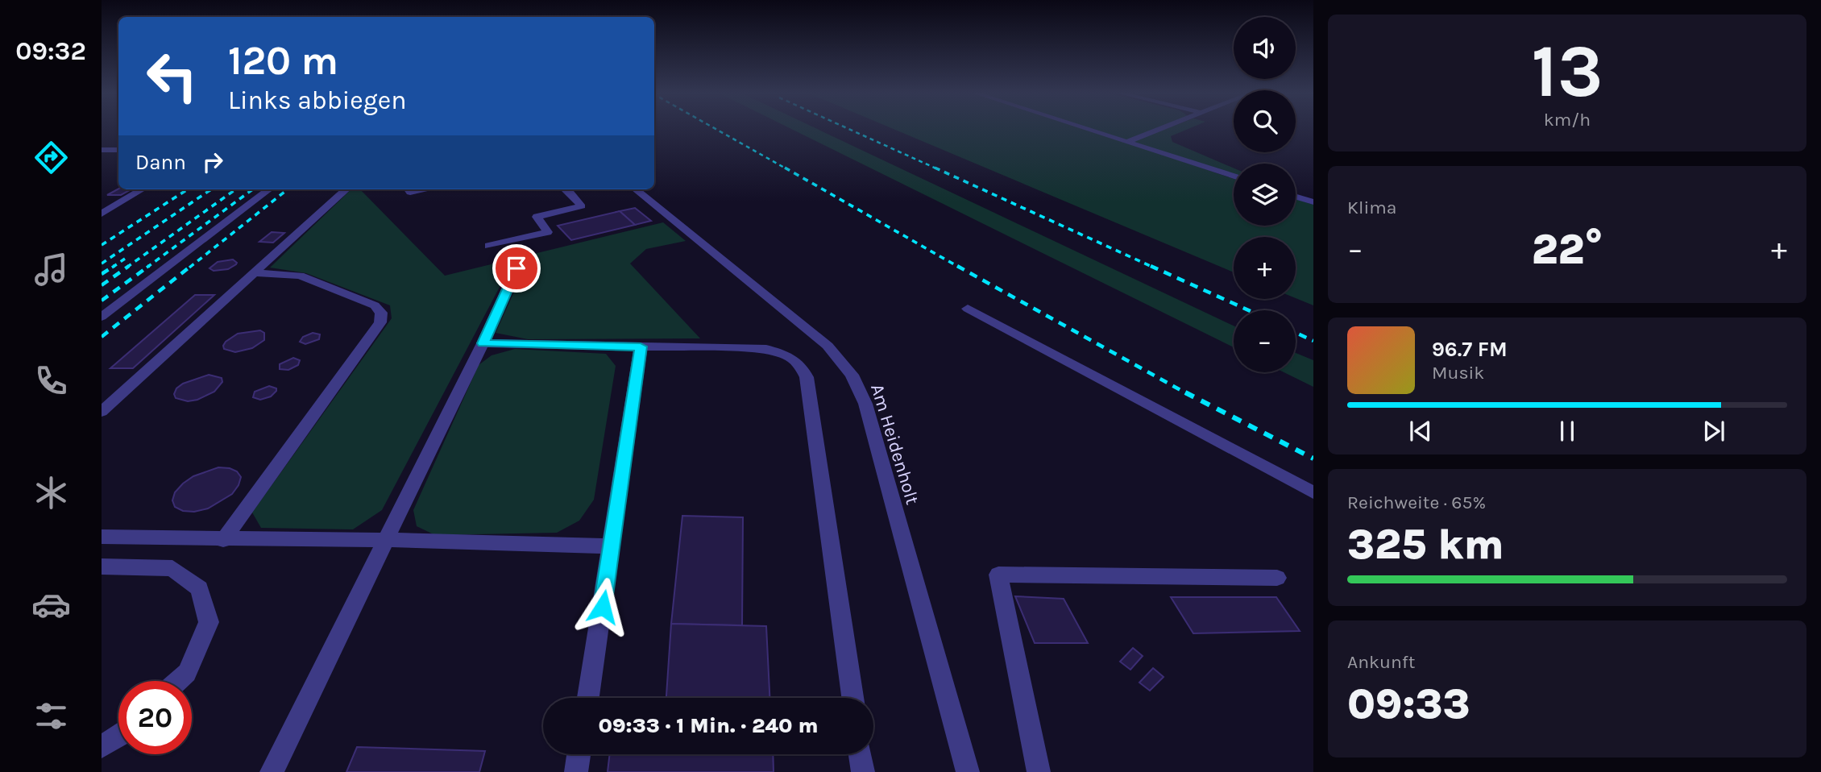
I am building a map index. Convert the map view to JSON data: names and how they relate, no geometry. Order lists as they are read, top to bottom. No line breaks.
{"streets":{"street":["Am Heidenholt"]},"page":{"tabs":"09:32","tile":[["13","km/h"],"Klima",["Reichweite · 65%","325 km"],["Ankunft","09:33"]],"map_buttons":["+","−"],"turn":["120 m","Links abbiegen"],"then":"Dann","heat":["−","22°","+"],"song":["96.7 FM","Musik"],"limit":"20","trip":"09:33 · 1 Min. · 240 m"}}
